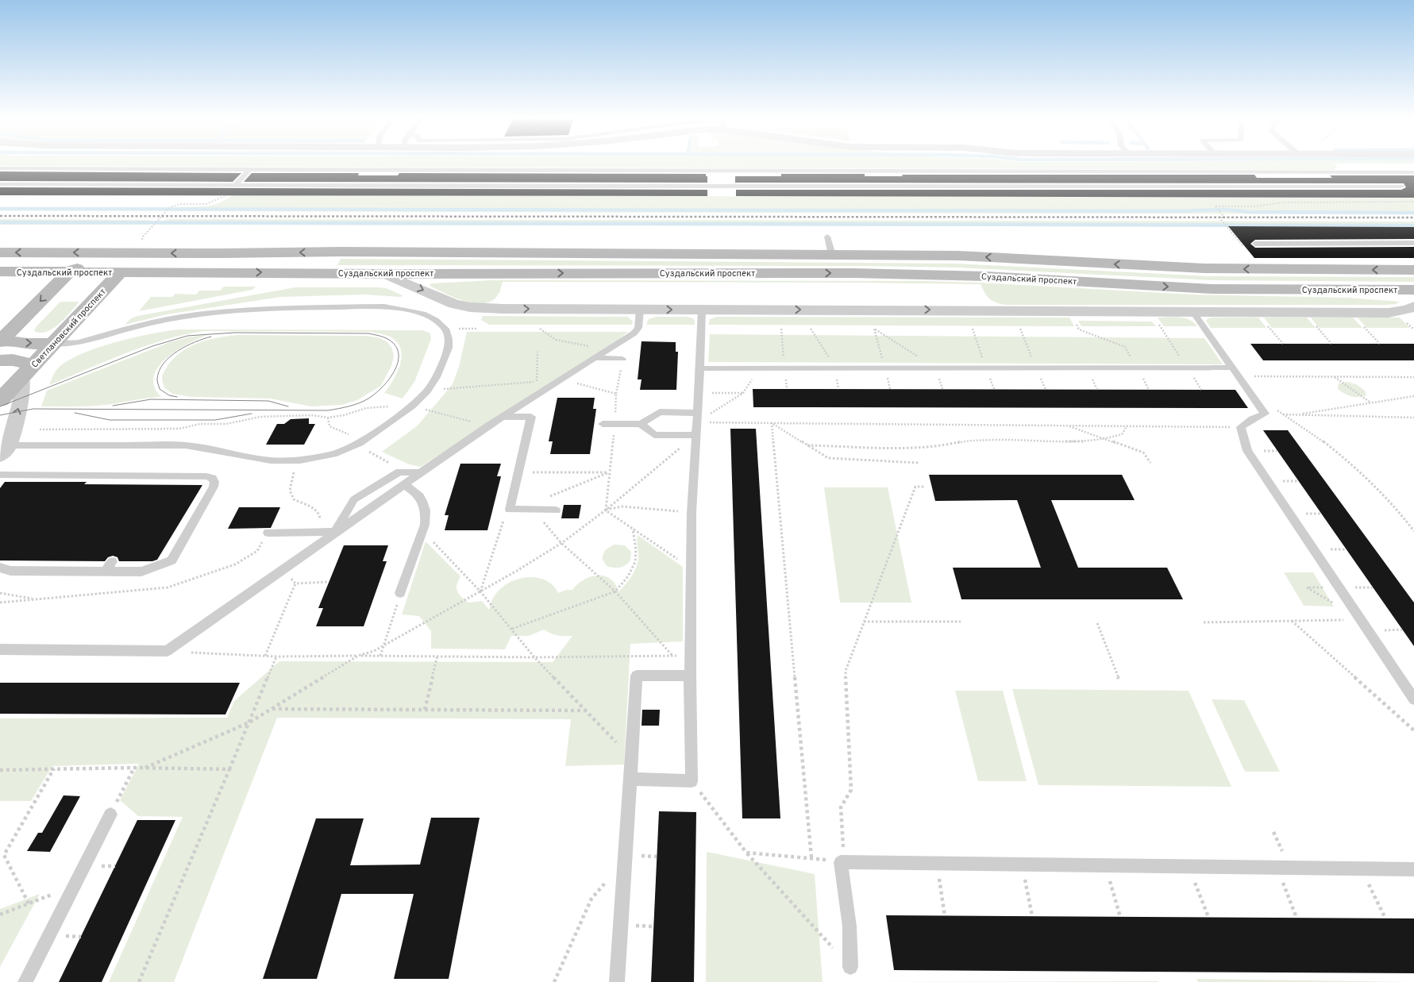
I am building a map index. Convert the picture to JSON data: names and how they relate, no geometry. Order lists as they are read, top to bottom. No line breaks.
{"streets":{"main road":["Суздальский проспект","Светлановский проспект"]},"crossings":[["Суздальский проспект","Светлановский проспект"]]}
